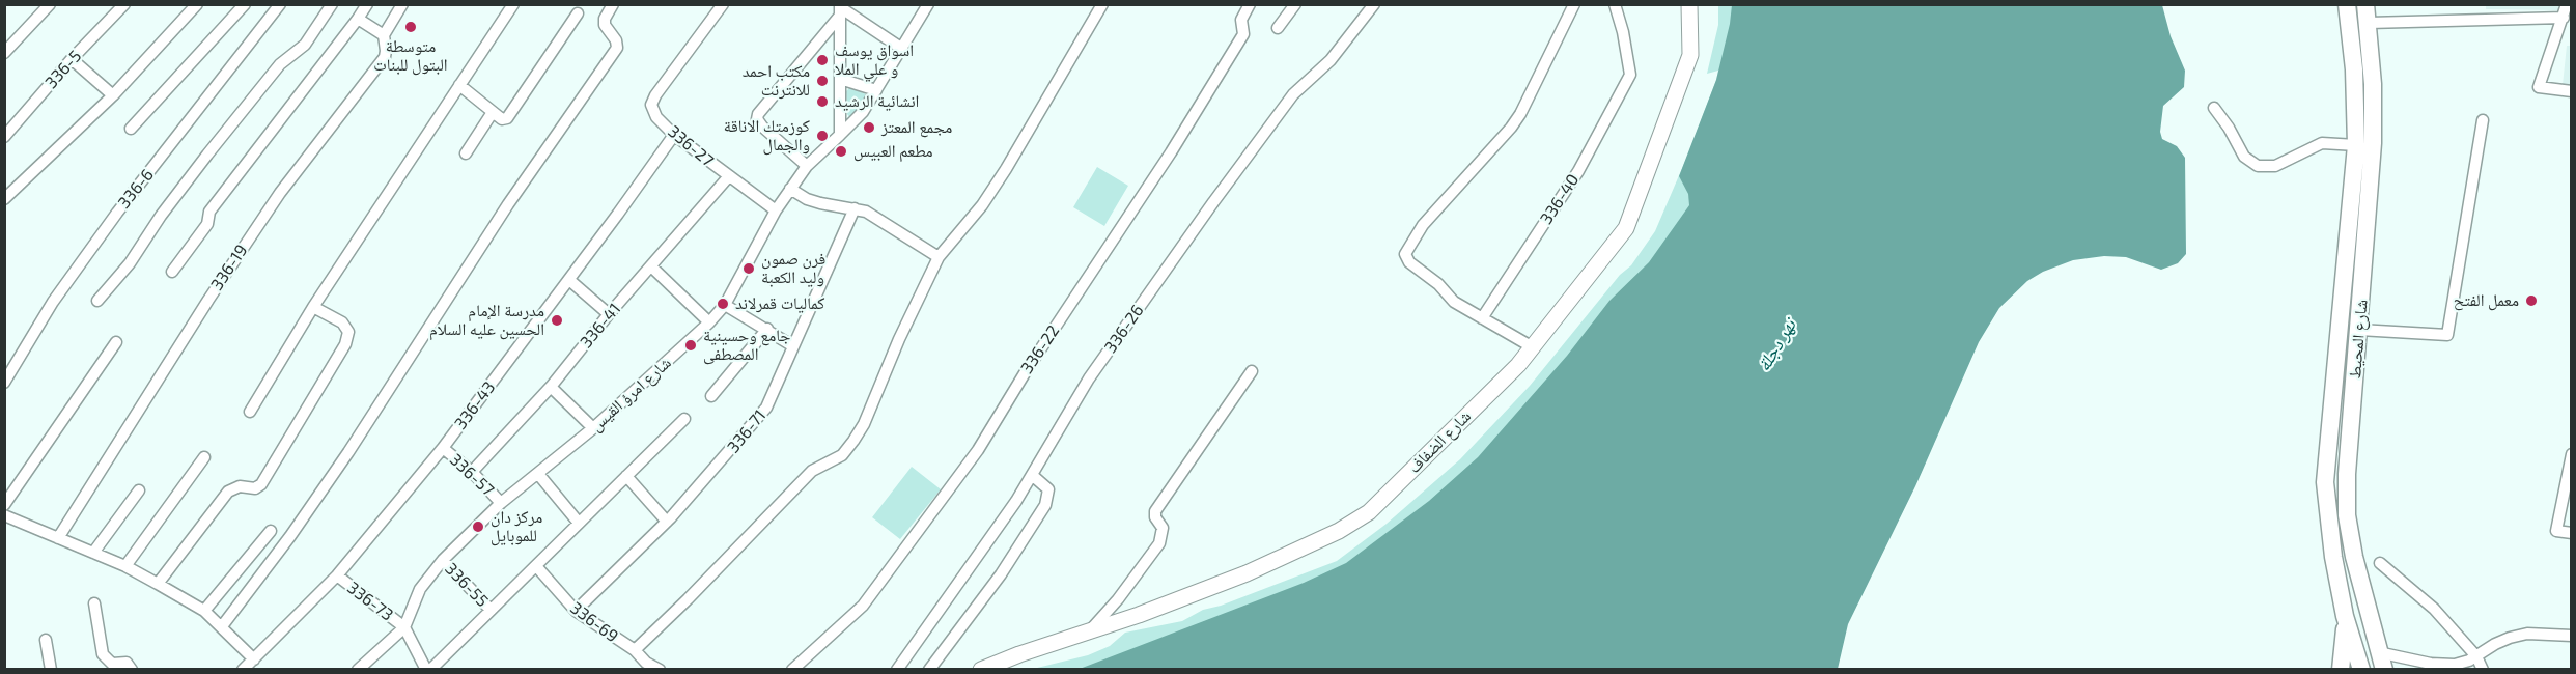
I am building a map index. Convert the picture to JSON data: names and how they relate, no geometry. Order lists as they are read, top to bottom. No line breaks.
{"streets":{"main road":["شارع المحيط"],"street":["336-5","336-27","336-6","336-40","336-19","336-41","336-26","336-22","شارع امرؤ القيس","336-43","336-71","شارع الضفاف","336-57","336-55","336-73","336-69"]},"crossings":[["336-27","336-41"],["336-27","شارع امرؤ القيس"],["336-27","336-43"],["336-41","336-57"],["شارع امرؤ القيس","336-57"],["شارع امرؤ القيس","336-55"],["شارع امرؤ القيس","336-73"],["336-43","336-57"],["336-43","336-73"],["336-71","336-69"]],"water":["نهر دجلة"],"places":["متوسطة البتول للبنات","اسواق يوسف و علي الملا","مكتب احمد للانترنت","انشائية الرشيد","مجمع المعتز","كوزمتك الاناقة والجمال","مطعم العبيس","فرن صمون وليد الكعبة","معمل الفتح","كماليات قمرلاند","مدرسة الإمام الحسين عليه السلام","جامع وحسينية المصطفى","مركز دان للموبايل"]}
